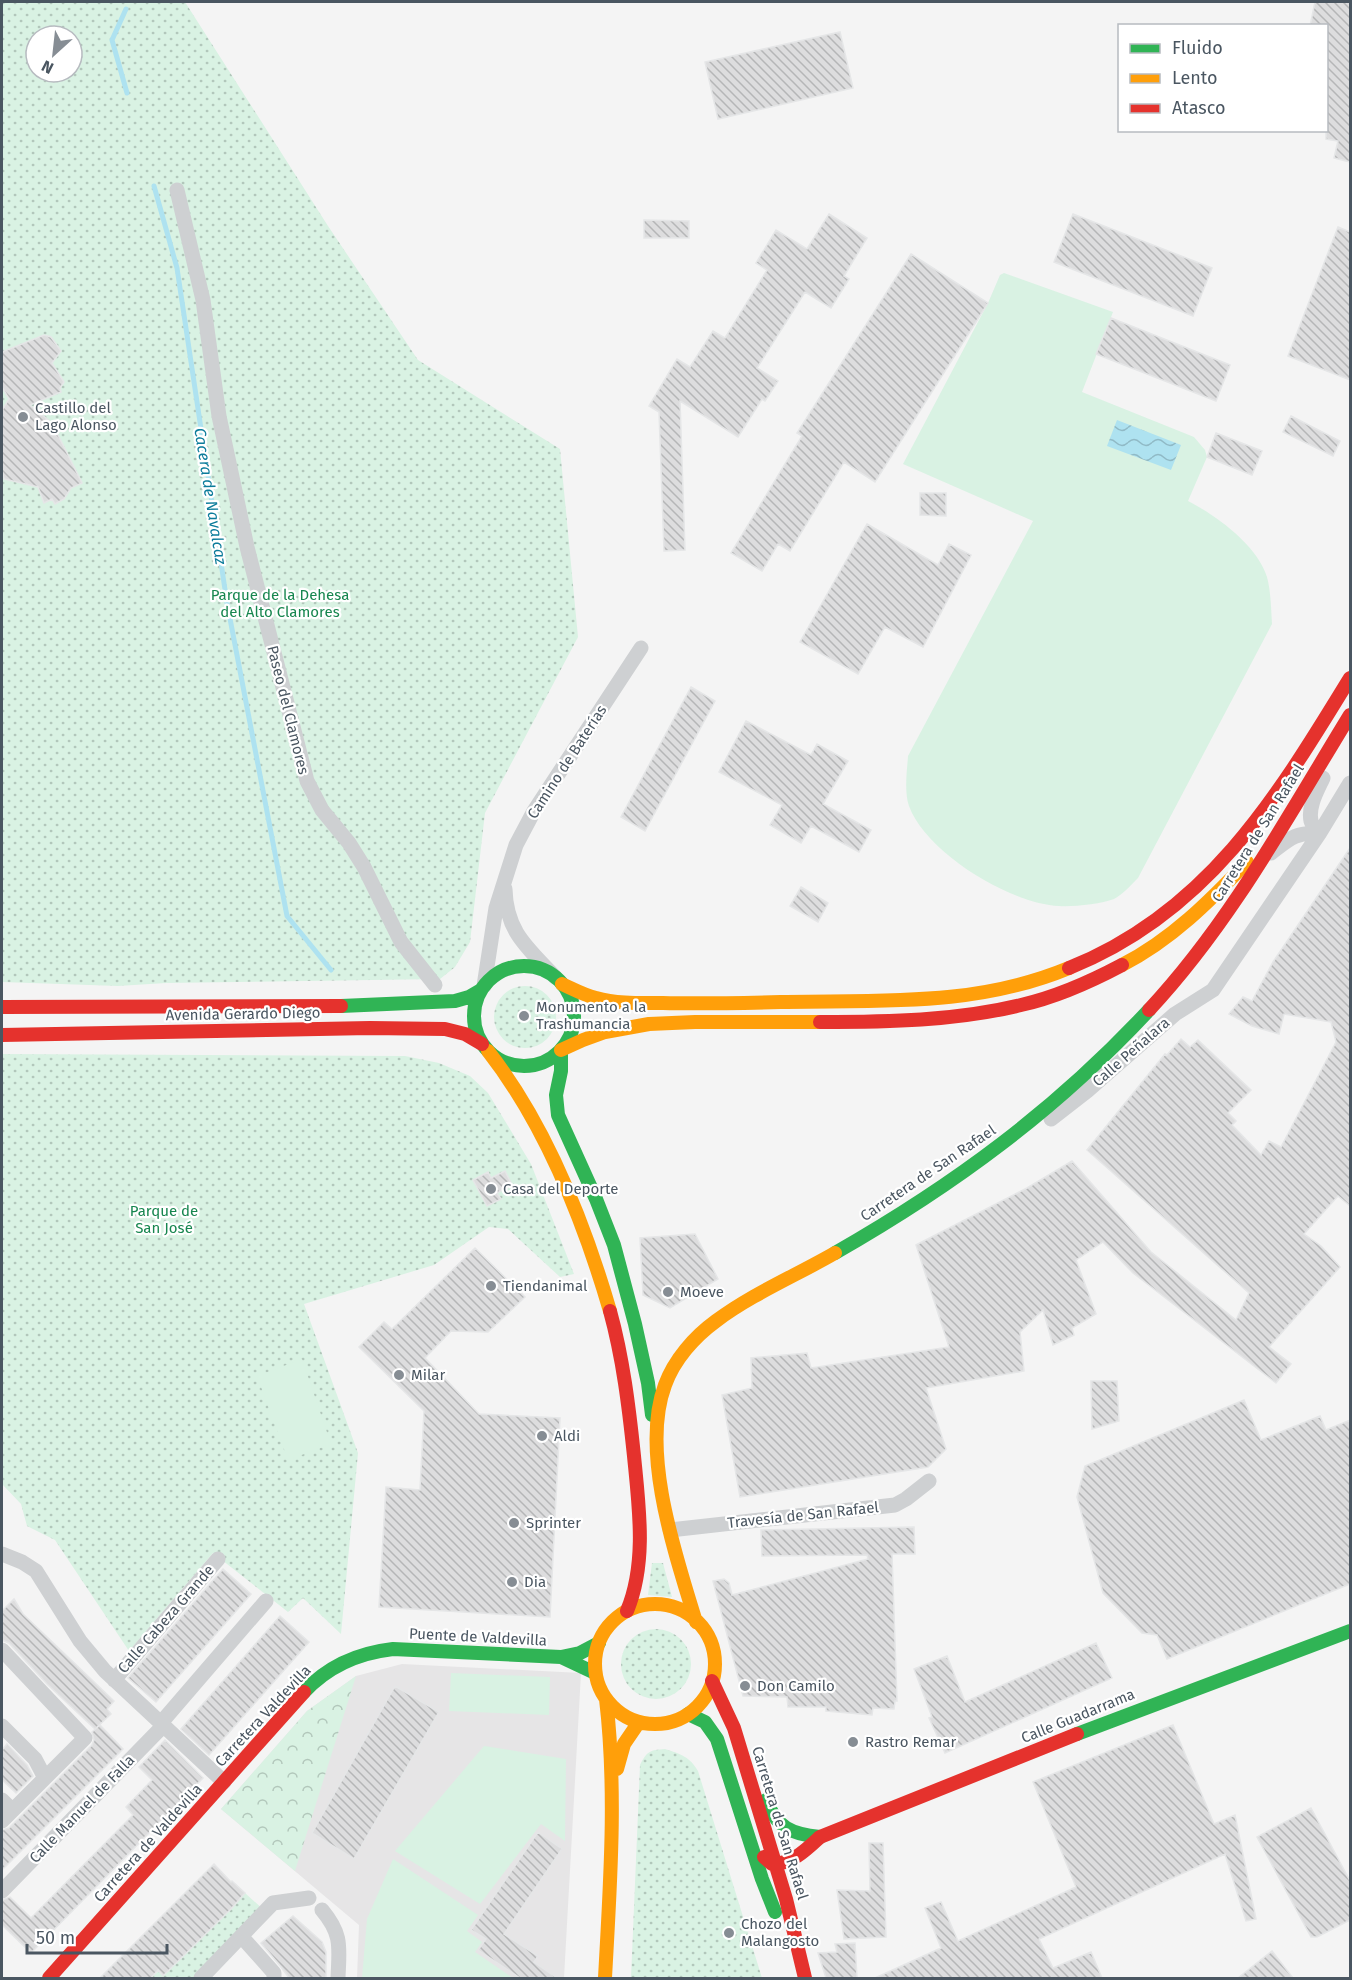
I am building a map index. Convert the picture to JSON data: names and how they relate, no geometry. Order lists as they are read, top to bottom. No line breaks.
{"streets":{"main road":["Carretera de San Rafael","Avenida Gerardo Diego","Puente de Valdevilla","Carretera Valdevilla","Calle Guadarrama","Carretera de Valdevilla"],"street":["Paseo del Clamores","Camino de Baterías","Calle Peñalara","Travesía de San Rafael","Calle Cabeza Grande","Calle Manuel de Falla"]},"crossings":[["Camino de Baterías","Carretera de San Rafael"],["Camino de Baterías","Avenida Gerardo Diego"],["Carretera de San Rafael","Avenida Gerardo Diego"],["Carretera de San Rafael","Calle Peñalara"],["Carretera de San Rafael","Travesía de San Rafael"],["Calle Cabeza Grande","Carretera Valdevilla"],["Calle Cabeza Grande","Calle Manuel de Falla"],["Calle Cabeza Grande","Carretera de Valdevilla"],["Puente de Valdevilla","Carretera Valdevilla"],["Carretera Valdevilla","Carretera de Valdevilla"]],"water":["Cacera de Navalcaz"],"parks":["Parque de la Dehesa del Alto Clamores","Parque de San José"],"places":["Castillo del Lago Alonso","Monumento a la Trashumancia","Casa del Deporte","Tiendanimal","Moeve","Milar","Aldi","Sprinter","Dia","Don Camilo","Rastro Remar","Chozo del Malangosto"],"legend":["Fluido","Lento","Atasco"],"scale_bar":"50 m","north":"bottom left"}
